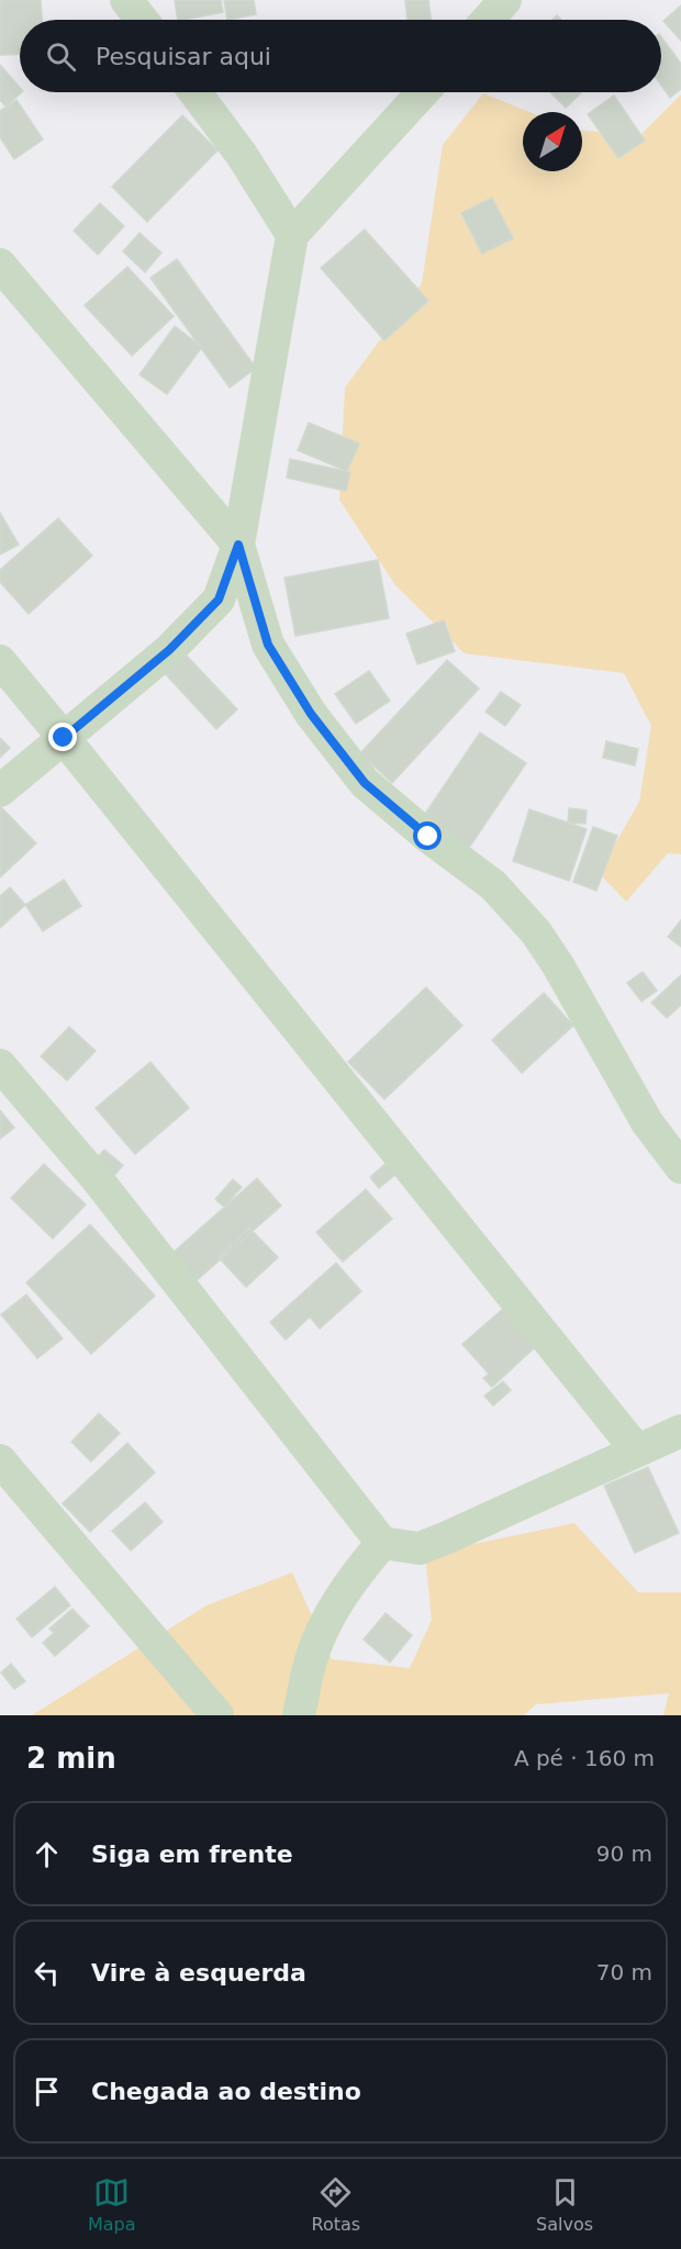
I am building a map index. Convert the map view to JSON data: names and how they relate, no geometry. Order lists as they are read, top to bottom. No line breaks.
{"north":"top right","page":{"search":"Pesquisar aqui","heading":["2 min","A pé · 160 m"],"list":[["Siga em frente","90 m"],["Vire à esquerda","70 m"],"Chegada ao destino"],"nav":["Mapa","Rotas","Salvos"]}}
